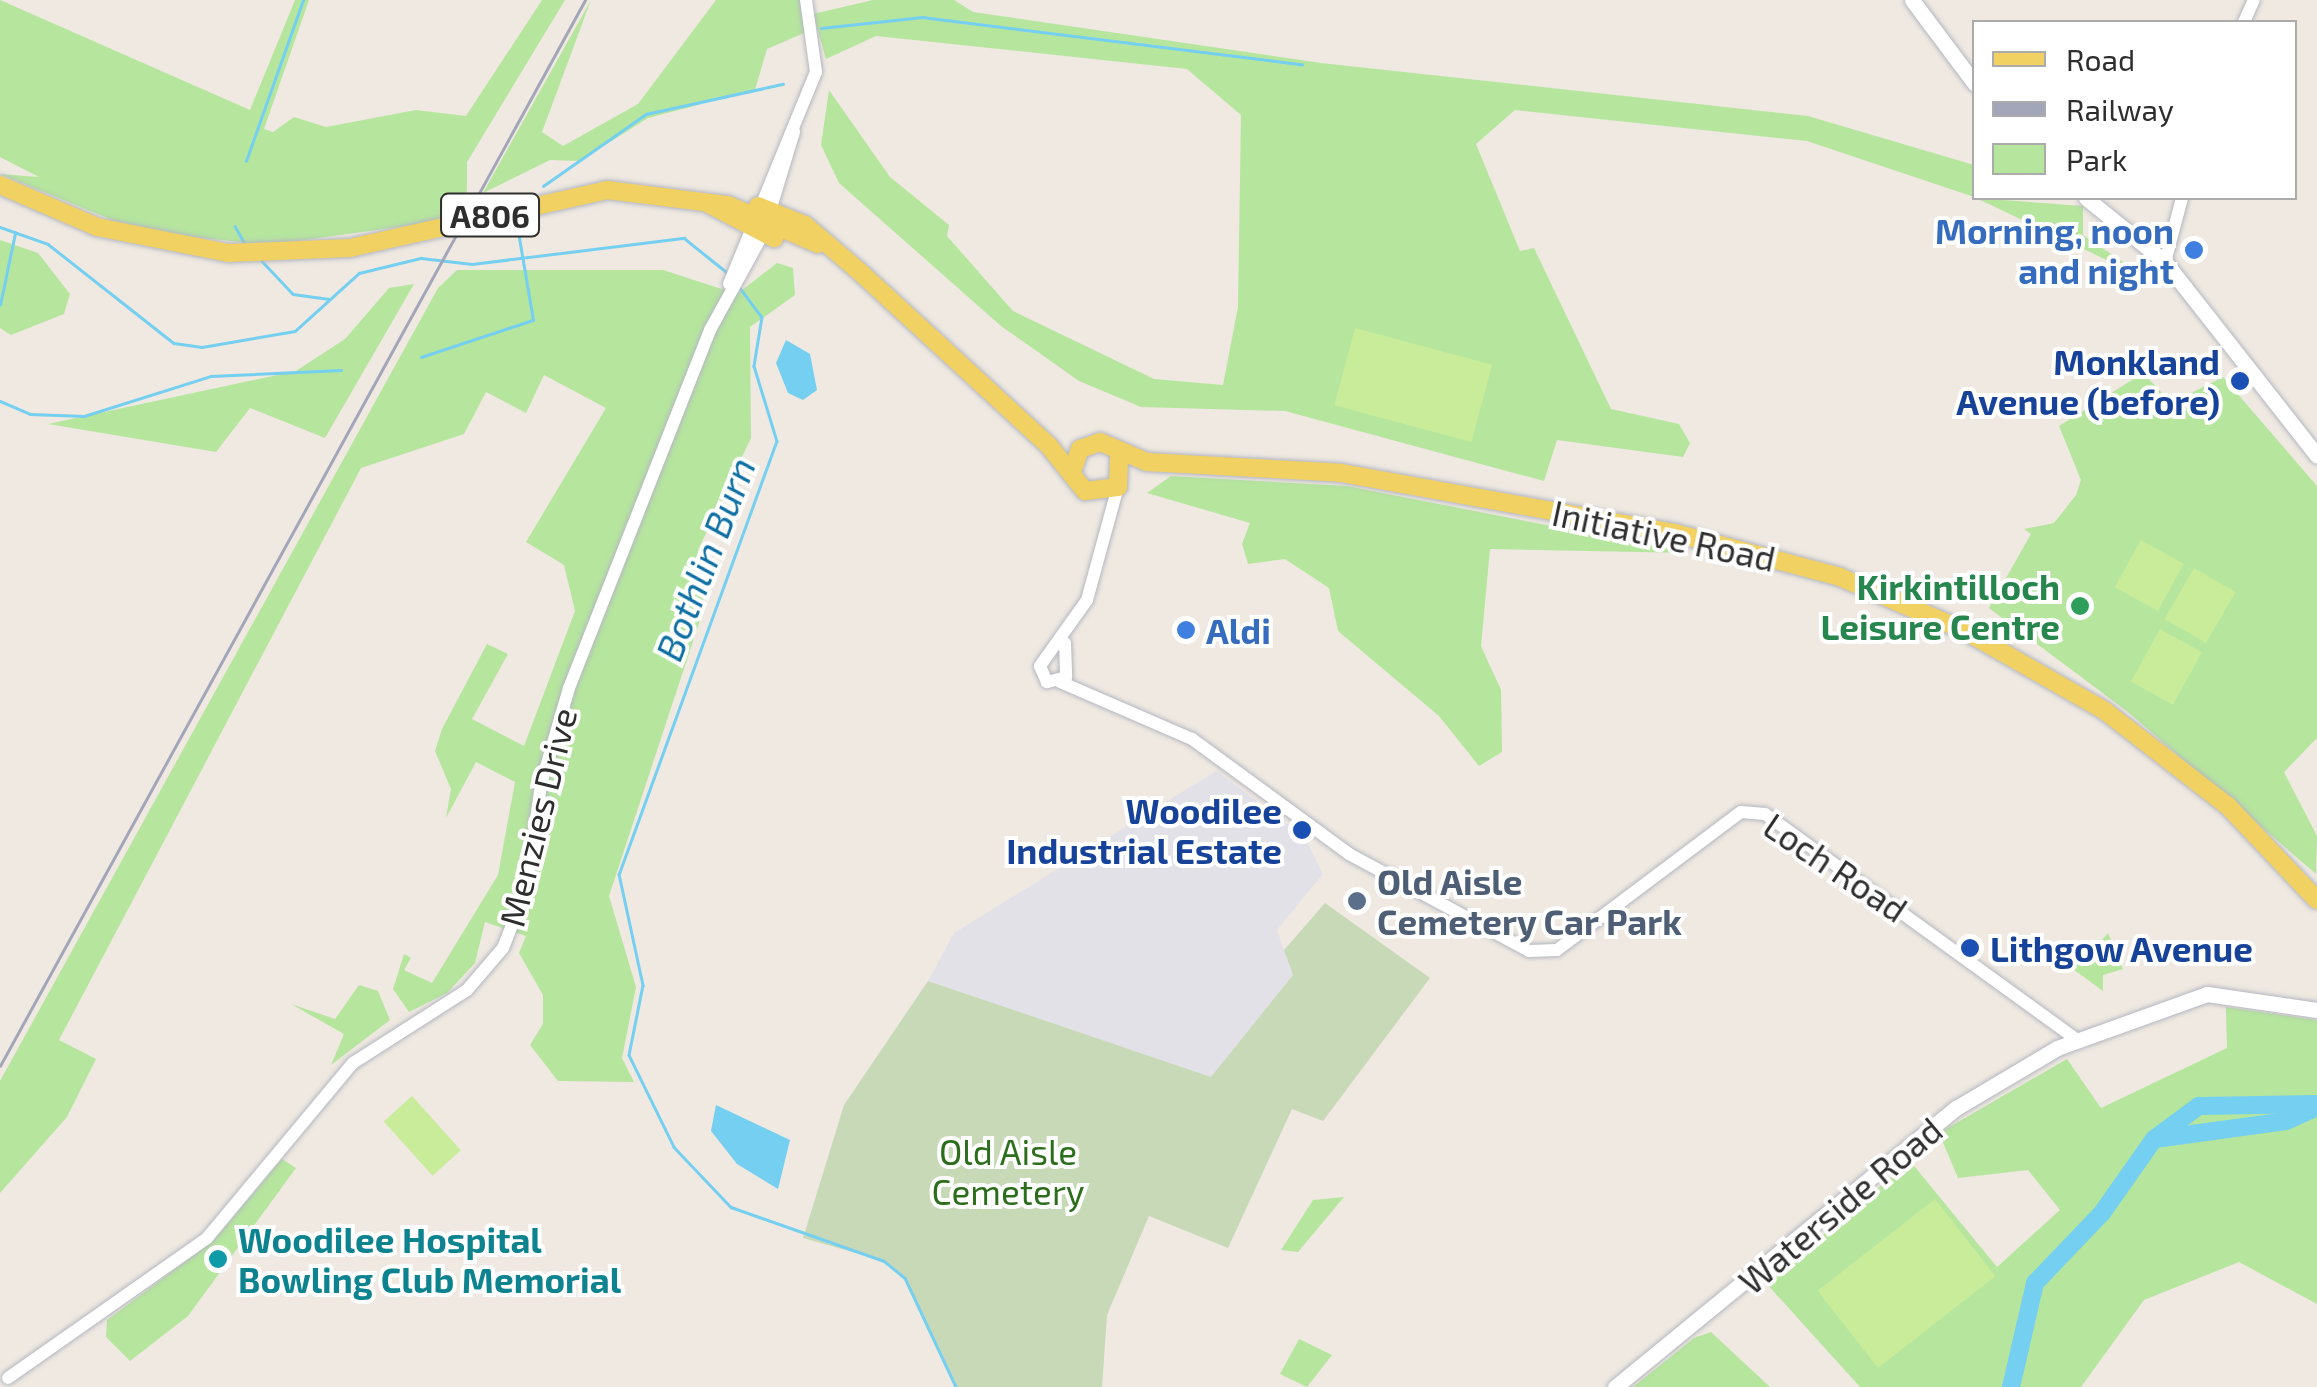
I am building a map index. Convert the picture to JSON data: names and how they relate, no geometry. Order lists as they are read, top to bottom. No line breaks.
{"streets":{"main road":["A806","Initiative Road","Waterside Road"],"street":["Menzies Drive","Loch Road"]},"crossings":[["A806","Menzies Drive"],["Loch Road","Waterside Road"]],"water":["Bothlin Burn"],"parks":["Old Aisle Cemetery"],"places":["Morning, noon and night","Monkland Avenue (before)","Kirkintilloch Leisure Centre","Aldi","Woodilee Industrial Estate","Old Aisle Cemetery Car Park","Lithgow Avenue","Woodilee Hospital Bowling Club Memorial"],"legend":["Road","Railway","Park"]}
